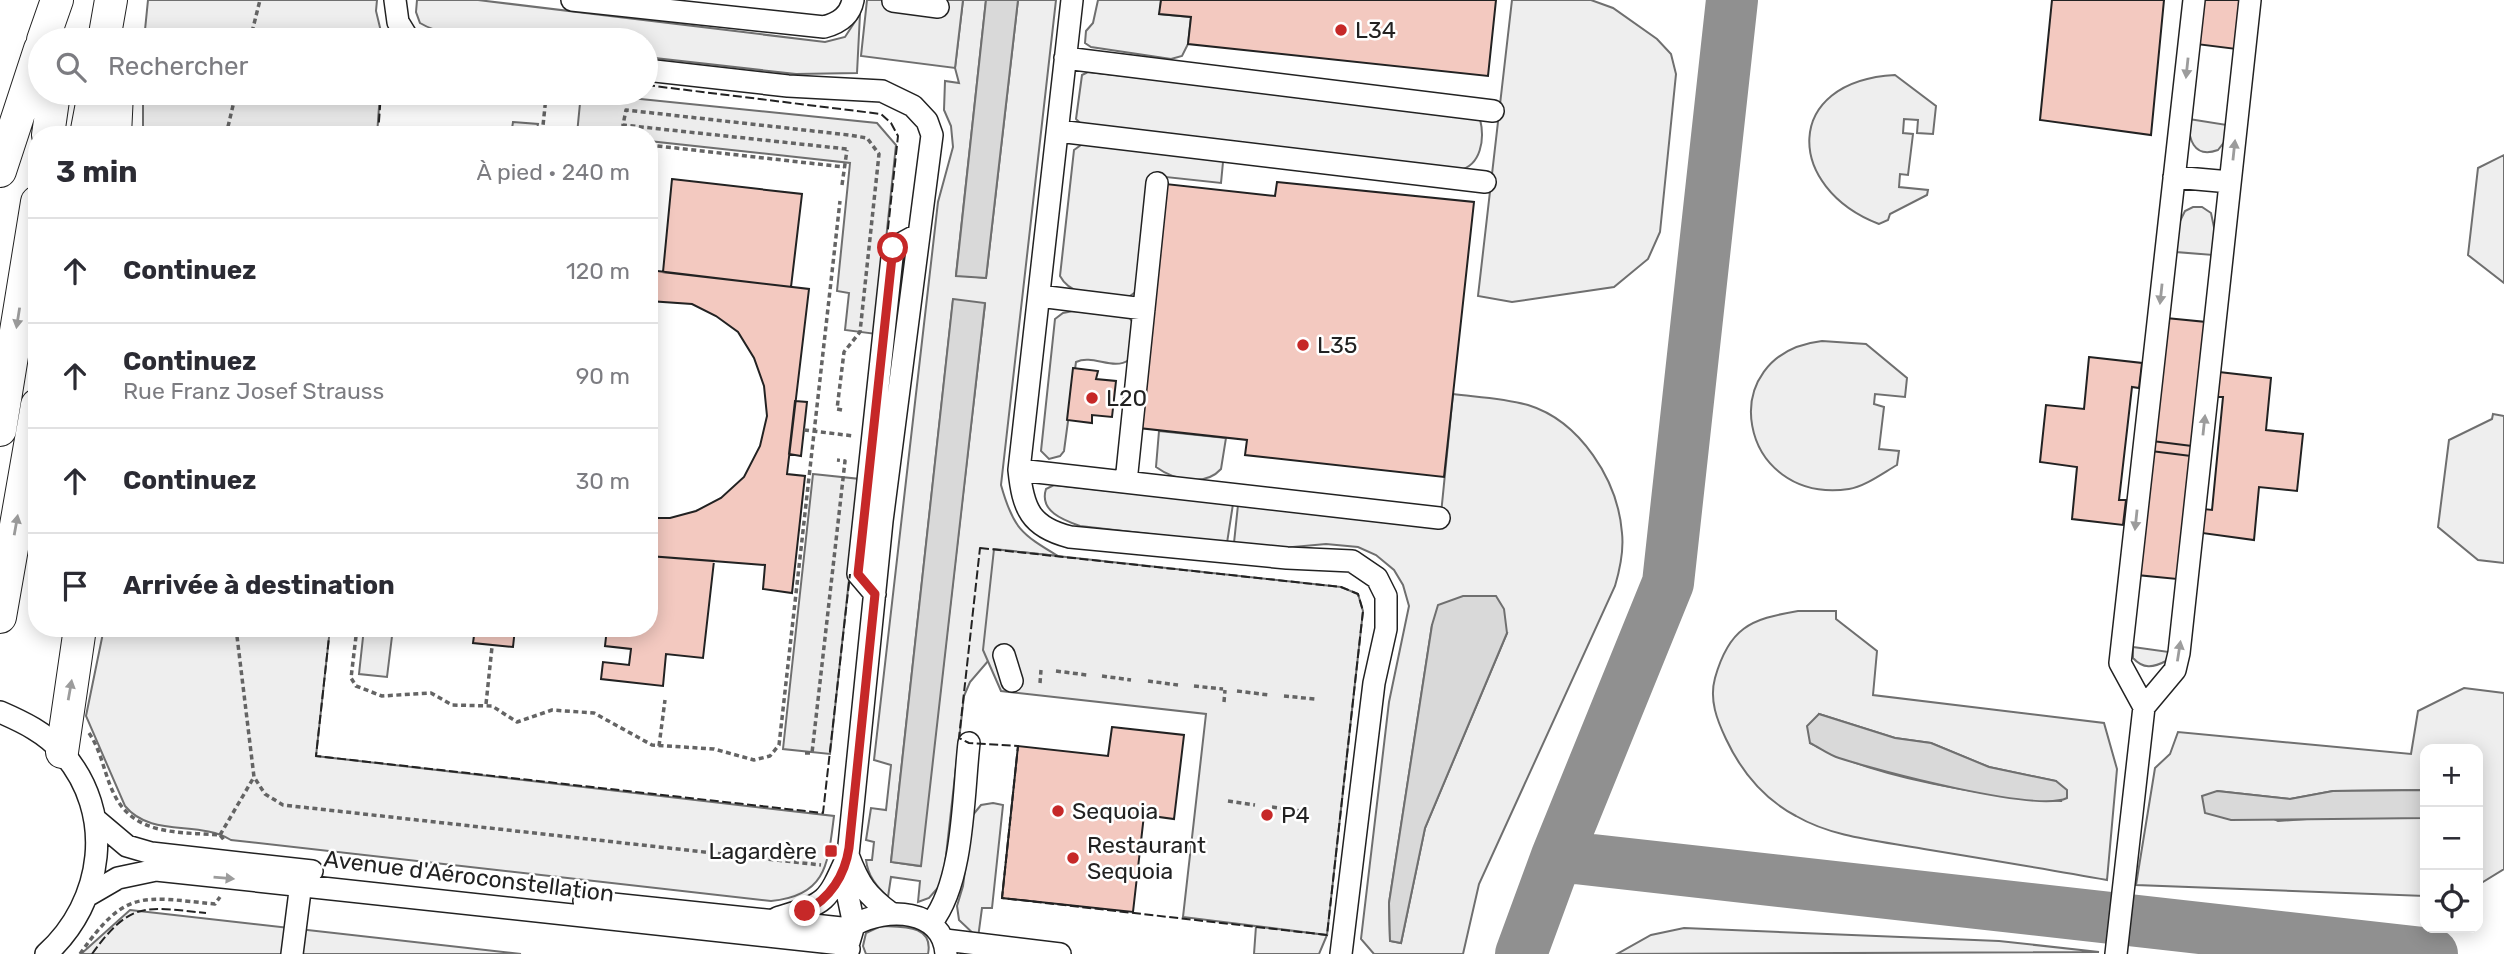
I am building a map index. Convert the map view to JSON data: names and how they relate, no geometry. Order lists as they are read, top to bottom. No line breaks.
{"streets":{"street":["Avenue d'Aéroconstellation"]},"places":{"other":["L34","L35","L20","Sequoia","P4","Restaurant Sequoia"],"transit":["Lagardère"]},"page":{"search":"Rechercher","heading":["3 min","À pied · 240 m"],"list":[["Continuez","120 m"],["Continuez","Rue Franz Josef Strauss","90 m"],["Continuez","30 m"],"Arrivée à destination"],"map_buttons":["+","−"]}}
